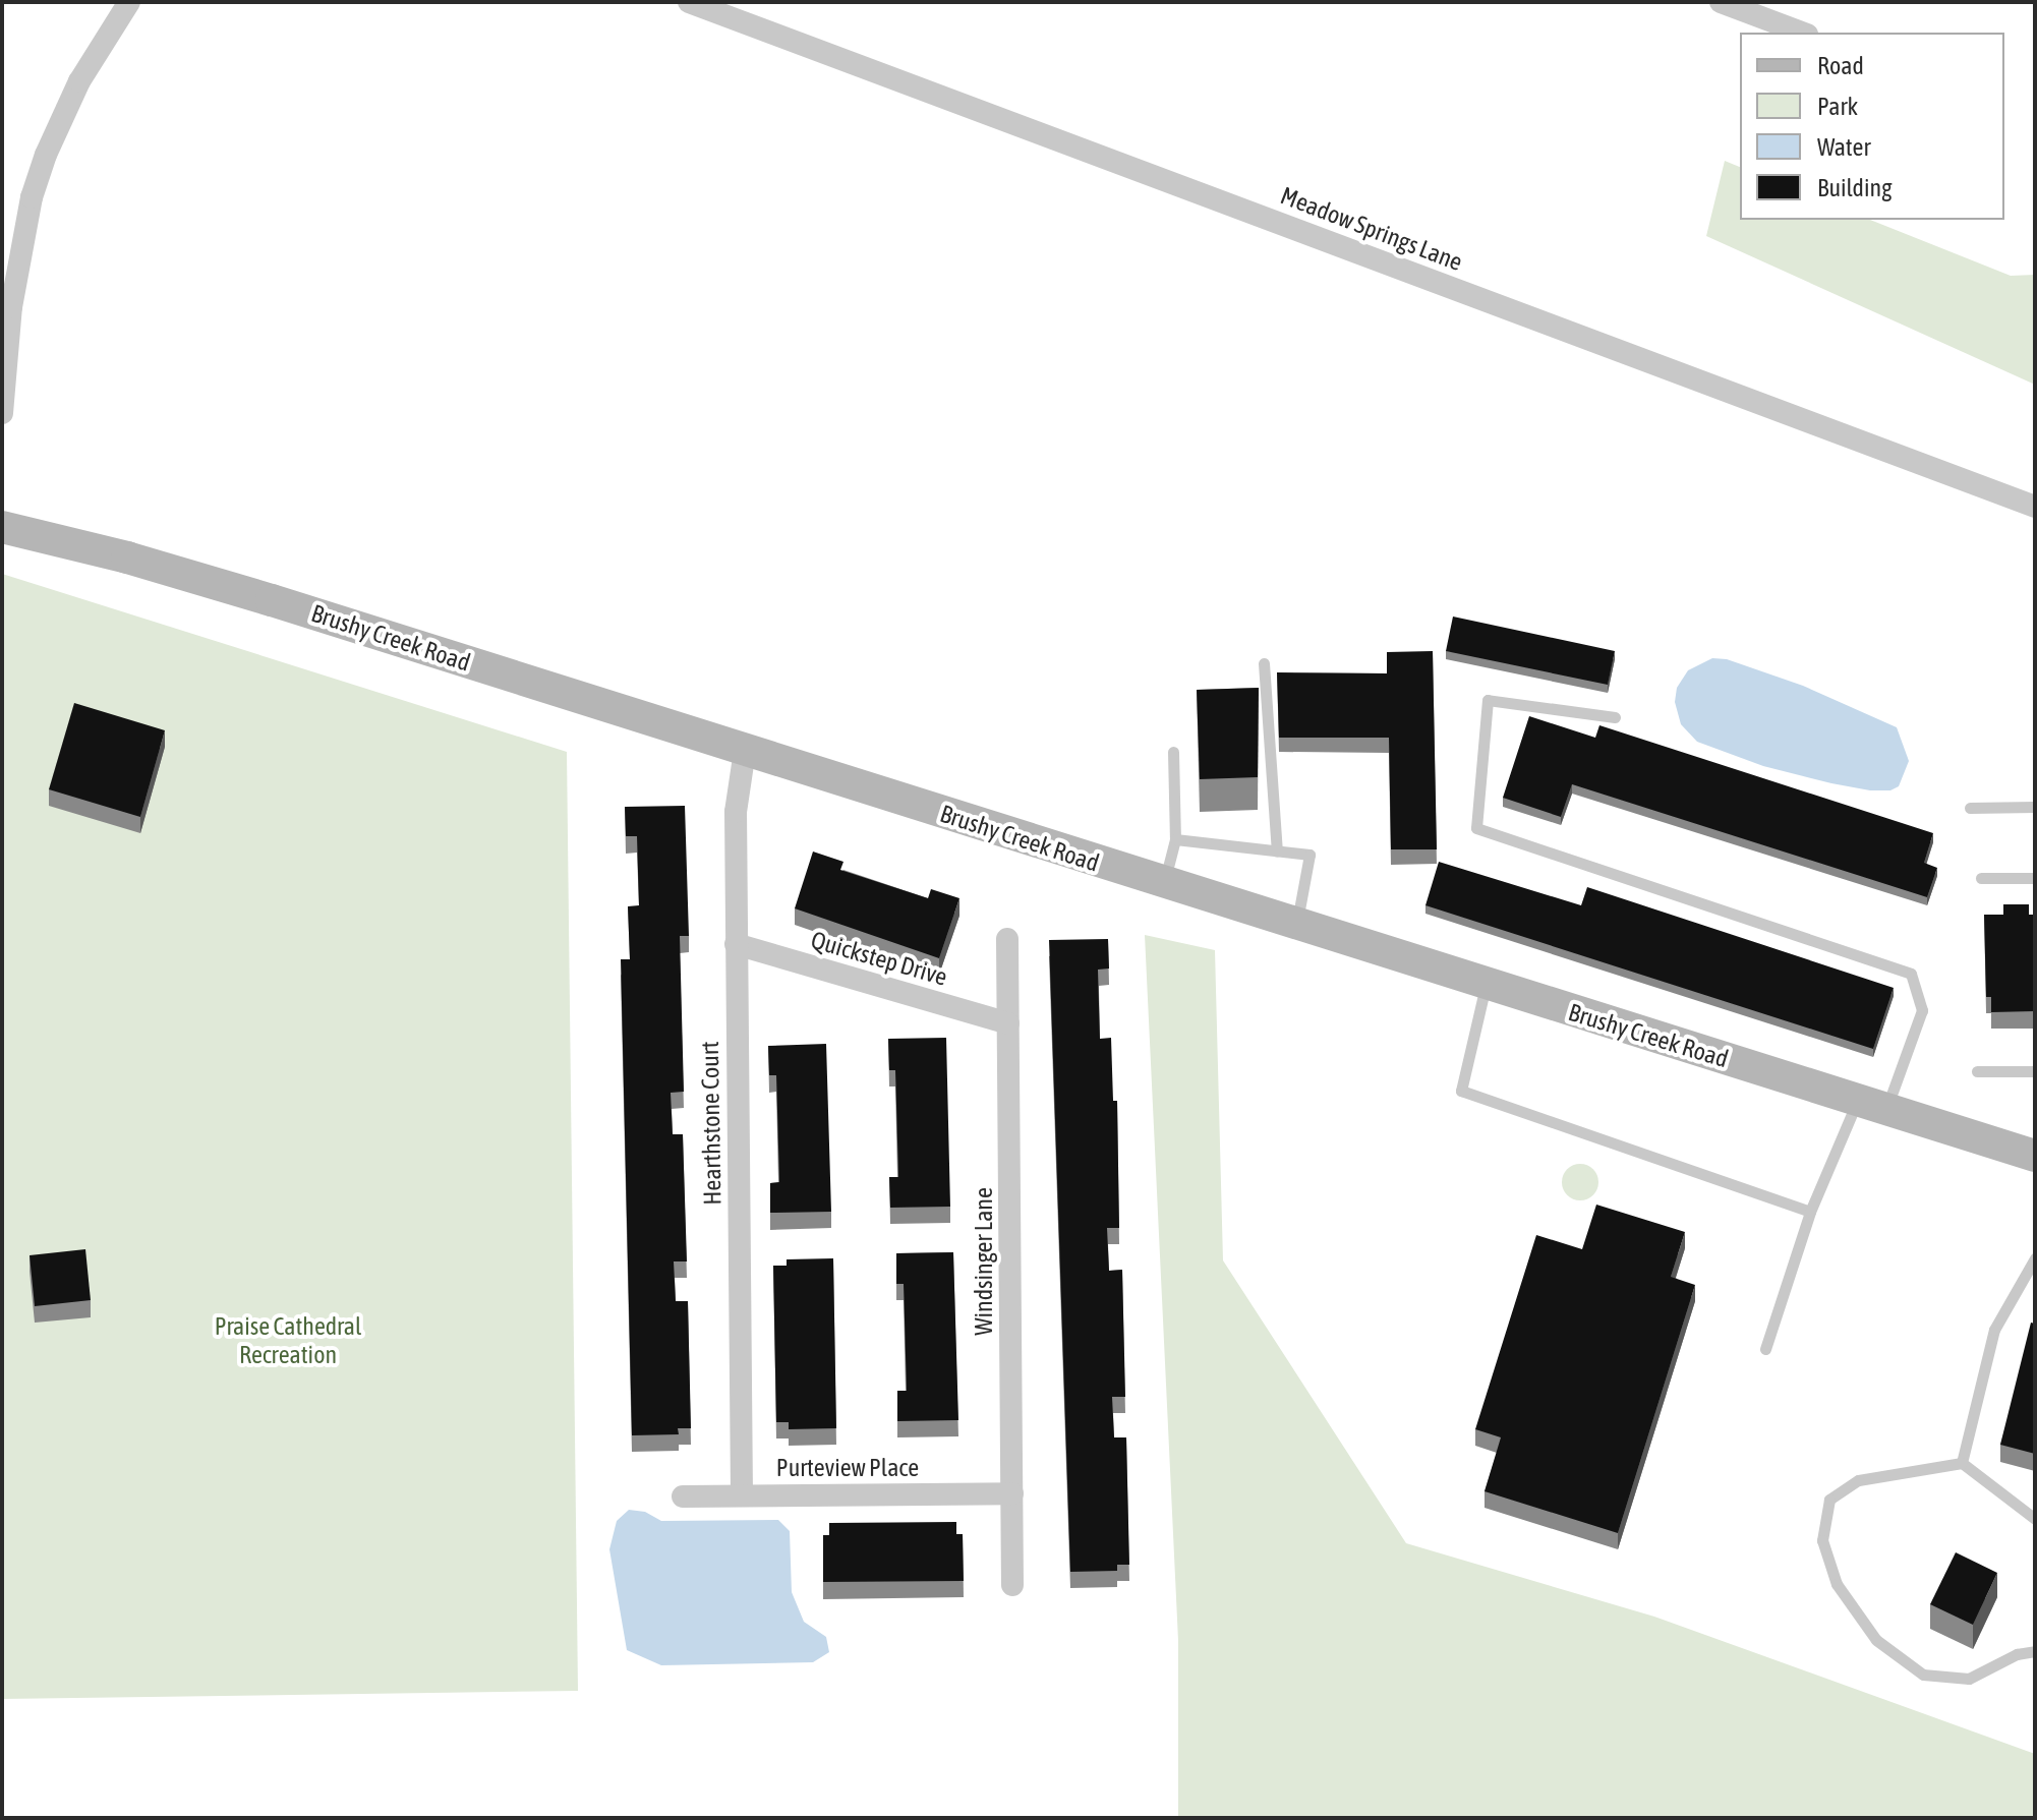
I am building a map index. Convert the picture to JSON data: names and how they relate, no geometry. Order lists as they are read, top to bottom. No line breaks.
{"streets":{"main road":["Brushy Creek Road"],"street":["Meadow Springs Lane","Quickstep Drive","Hearthstone Court","Windsinger Lane","Purteview Place"]},"crossings":[["Brushy Creek Road","Hearthstone Court"],["Quickstep Drive","Hearthstone Court"],["Quickstep Drive","Windsinger Lane"],["Hearthstone Court","Purteview Place"],["Windsinger Lane","Purteview Place"]],"parks":["Praise Cathedral Recreation"],"legend":["Road","Park","Water","Building"]}
